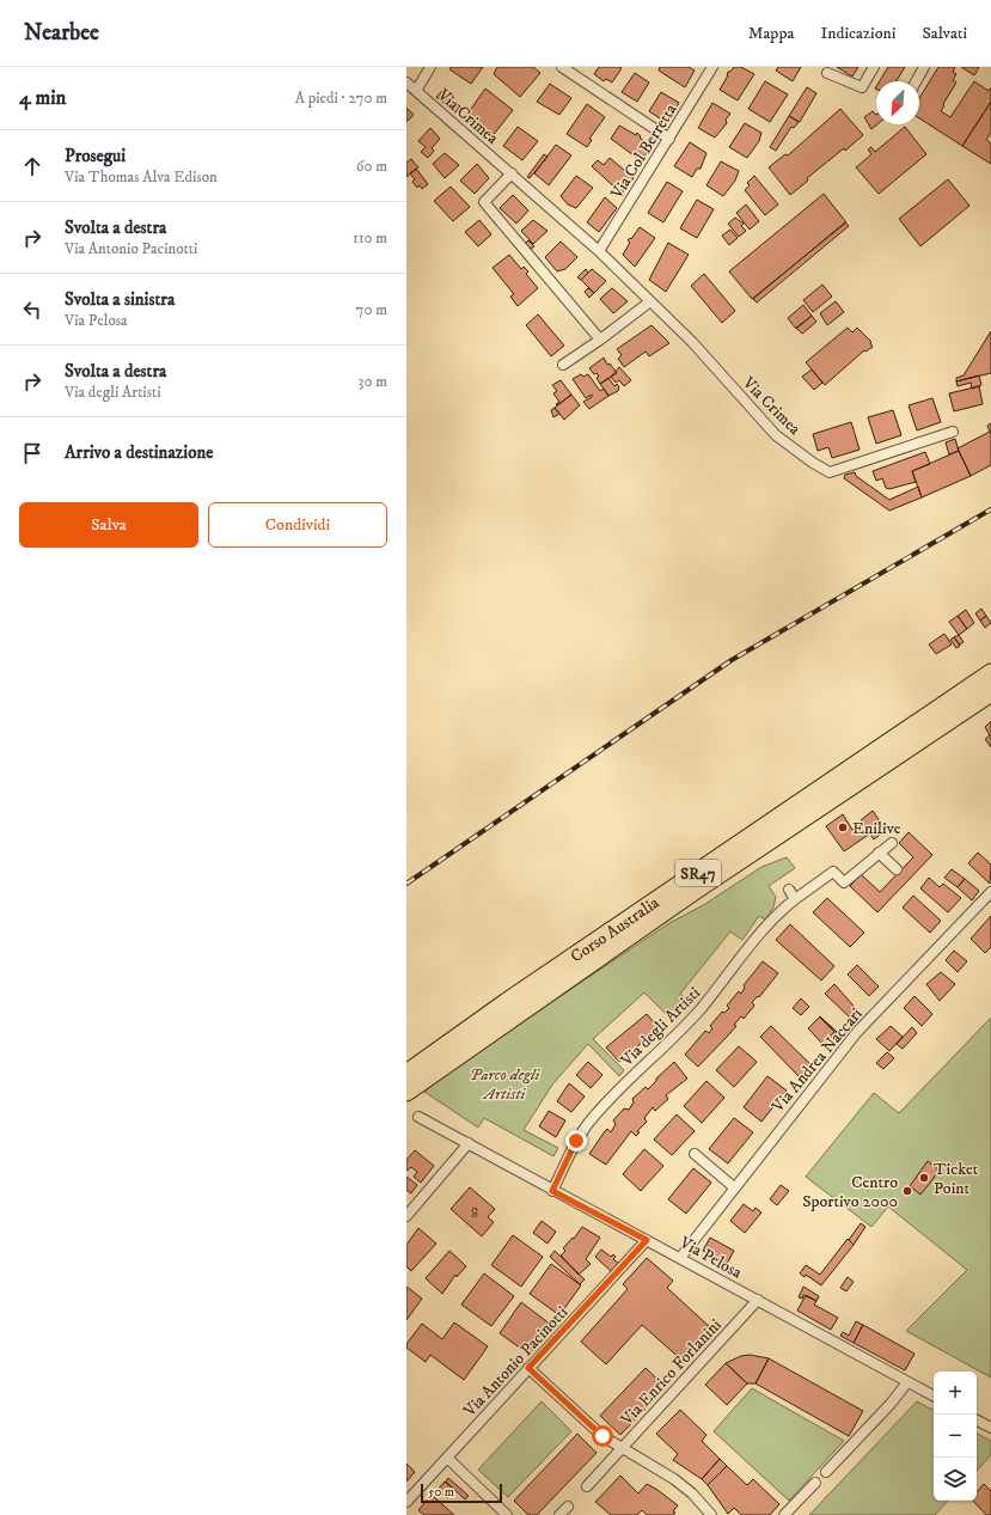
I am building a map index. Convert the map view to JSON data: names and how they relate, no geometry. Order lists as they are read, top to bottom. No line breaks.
{"streets":{"highway":["SR47","Corso Australia"],"street":["Via Crimea","Via Col Berretta","Via degli Artisti","Via Andrea Naccari","Via Pelosa","Via Antonio Pacinotti","Via Enrico Forlanini"]},"crossings":[["Via Crimea","Via Col Berretta"],["Via degli Artisti","Via Pelosa"],["Via Andrea Naccari","Via Pelosa"],["Via Pelosa","Via Antonio Pacinotti"],["Via Pelosa","Via Enrico Forlanini"]],"parks":["Parco degli Artisti"],"places":["Enilive","Ticket Point","Centro Sportivo 2000"],"house_numbers":["8"],"scale_bar":"50 m","north":"bottom left","page":{"header":"Nearbee","nav":["Mappa","Indicazioni","Salvati"],"heading":["4 min","A piedi · 270 m"],"list":[["Prosegui","Via Thomas Alva Edison","60 m"],["Svolta a destra","Via Antonio Pacinotti","110 m"],["Svolta a sinistra","Via Pelosa","70 m"],["Svolta a destra","Via degli Artisti","30 m"],"Arrivo a destinazione"],"buttons":["Salva","Condividi"],"map_buttons":["+","−"],"scale":"50 m"}}
